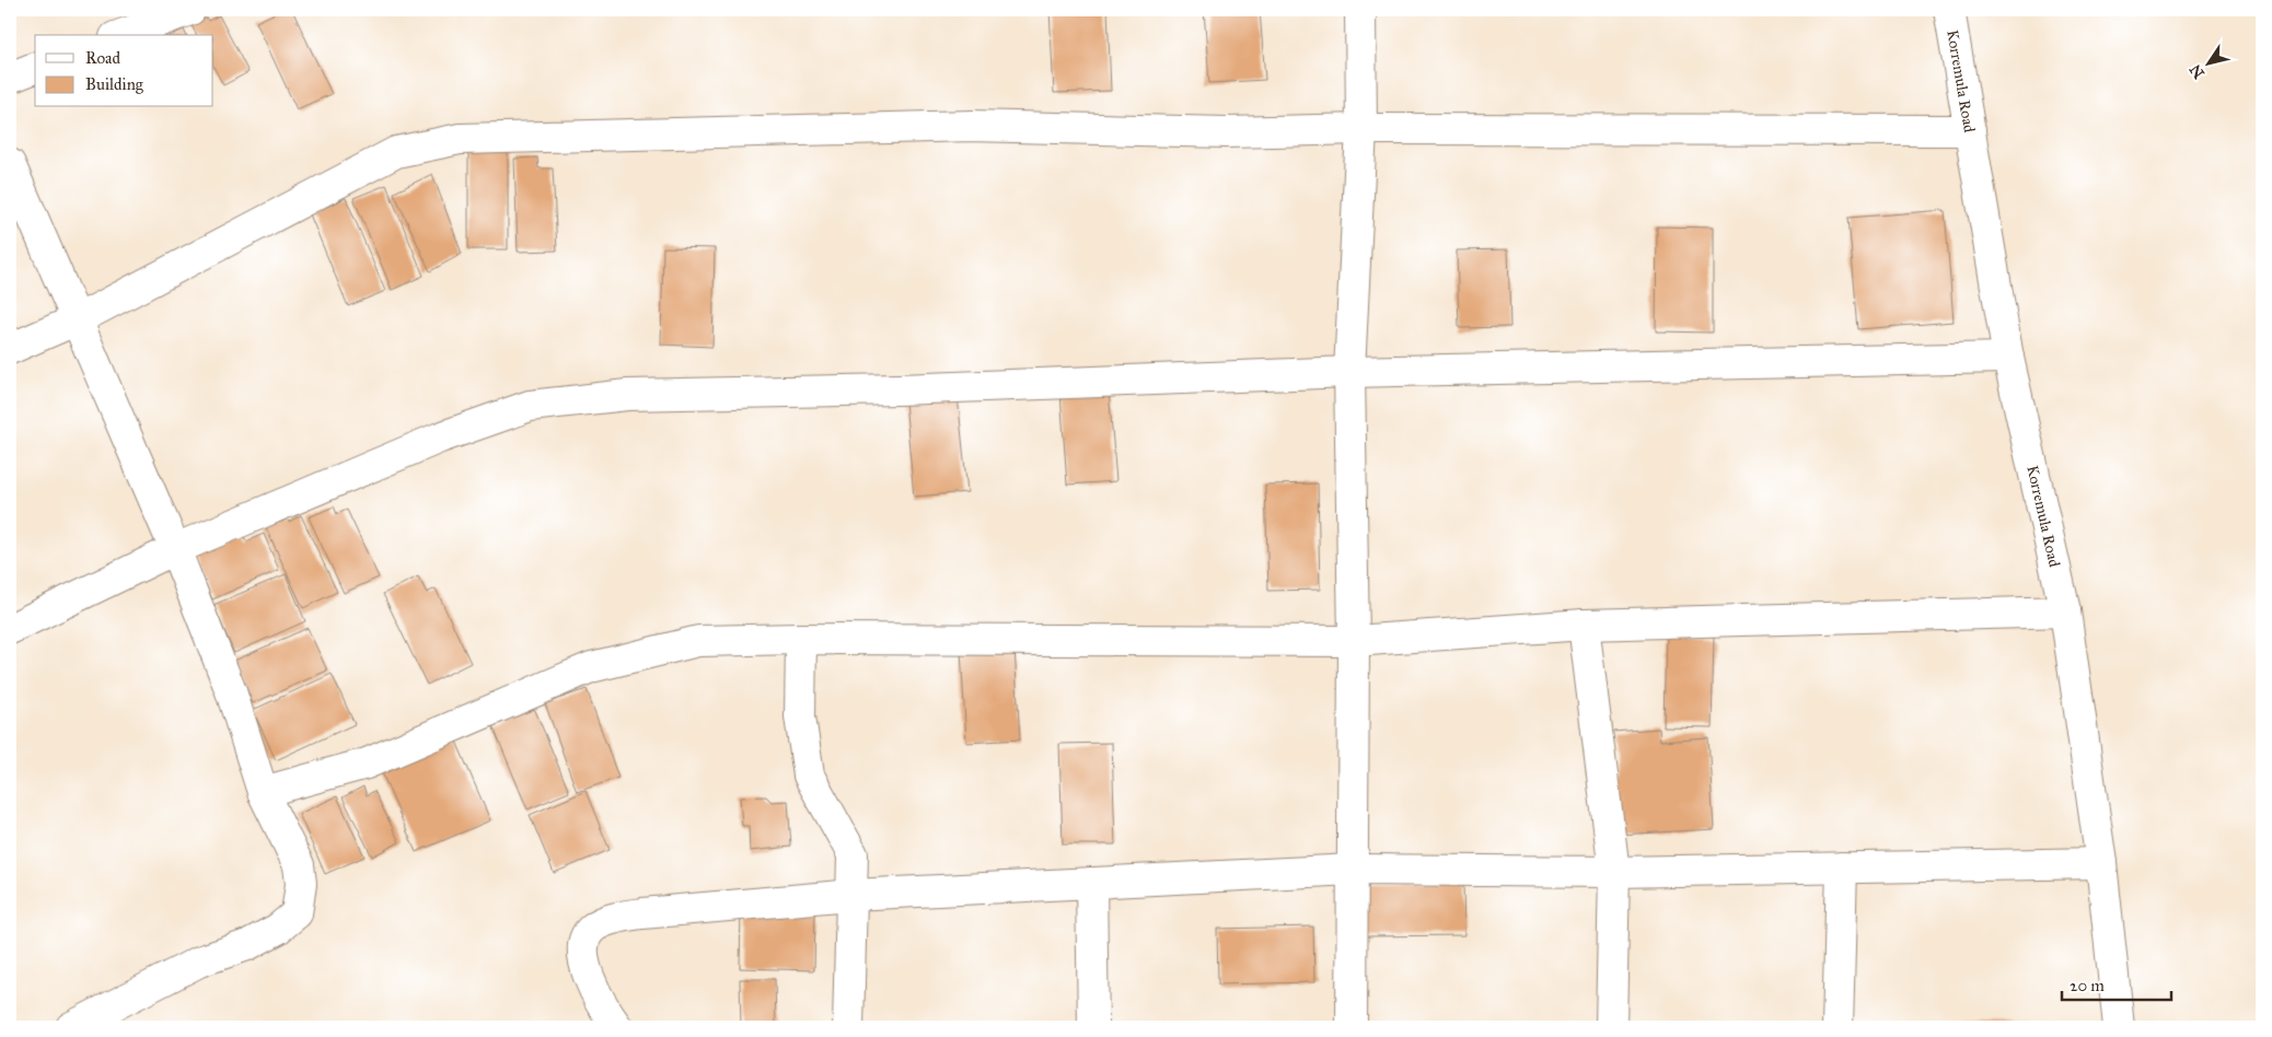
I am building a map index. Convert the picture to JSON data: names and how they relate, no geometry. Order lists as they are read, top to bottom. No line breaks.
{"streets":{"street":["Korremula Road"]},"legend":["Road","Building"],"scale_bar":"20 m","north":"bottom left"}
